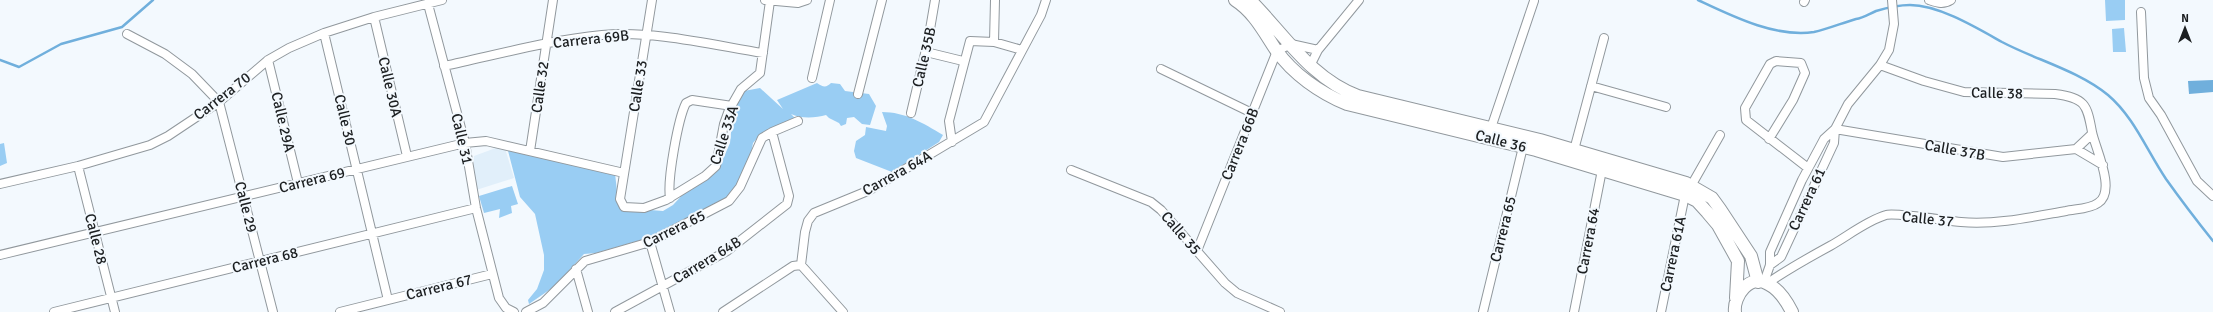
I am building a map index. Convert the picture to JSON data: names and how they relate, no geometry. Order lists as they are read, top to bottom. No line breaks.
{"streets":{"main road":["Calle 36"],"street":["Carrera 69B","Calle 35B","Calle 33","Calle 30A","Calle 32","Calle 38","Carrera 70","Calle 30","Calle 29A","Calle 33A","Calle 31","Carrera 66B","Calle 37B","Carrera 64A","Carrera 69","Carrera 61","Calle 29","Calle 37","Carrera 65","Calle 35","Calle 28","Carrera 64","Carrera 61A","Carrera 68","Carrera 64B","Carrera 67"]},"crossings":[["Carrera 69B","Calle 33"],["Carrera 69B","Calle 32"],["Carrera 69B","Calle 33A"],["Carrera 69B","Calle 31"],["Calle 33","Calle 33A"],["Calle 33","Carrera 69"],["Calle 30A","Carrera 70"],["Calle 30A","Carrera 69"],["Calle 32","Carrera 69"],["Calle 38","Carrera 61"],["Calle 38","Calle 37"],["Carrera 70","Calle 30"],["Carrera 70","Calle 29A"],["Carrera 70","Calle 31"],["Carrera 70","Calle 29"],["Carrera 70","Calle 28"],["Calle 30","Carrera 69"],["Calle 30","Carrera 68"],["Calle 30","Carrera 67"],["Calle 29A","Carrera 69"],["Calle 33A","Carrera 69"],["Calle 31","Carrera 69"],["Calle 31","Carrera 68"],["Calle 31","Carrera 67"],["Calle 36","Carrera 66B"],["Calle 36","Carrera 61"],["Calle 36","Calle 37"],["Calle 36","Carrera 65"],["Calle 36","Carrera 64"],["Calle 36","Carrera 61A"],["Carrera 66B","Calle 35"],["Calle 37B","Carrera 61"],["Carrera 69","Calle 29"],["Carrera 69","Calle 28"],["Carrera 61","Calle 37"],["Calle 29","Carrera 68"],["Carrera 65","Carrera 64B"],["Calle 28","Carrera 68"]],"north":"top"}
